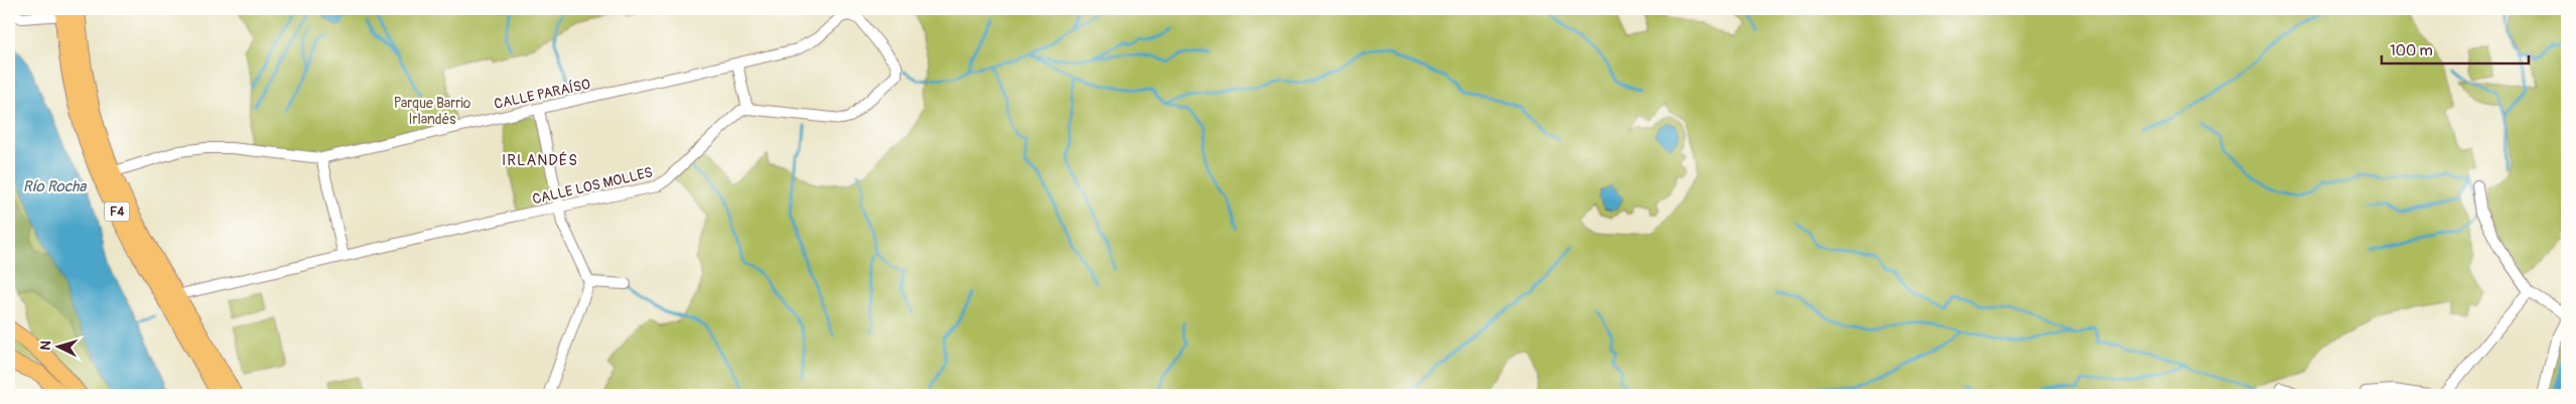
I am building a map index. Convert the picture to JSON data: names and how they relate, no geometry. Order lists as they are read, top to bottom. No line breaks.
{"streets":{"highway":["F4"],"street":["CALLE PARAÍSO","CALLE LOS MOLLES"]},"crossings":[["CALLE PARAÍSO","CALLE LOS MOLLES"],["CALLE PARAÍSO","F4"],["CALLE LOS MOLLES","F4"]],"districts":["IRLANDÉS"],"water":["Río Rocha"],"parks":["Parque Barrio Irlandés"],"scale_bar":"100 m","north":"left"}
